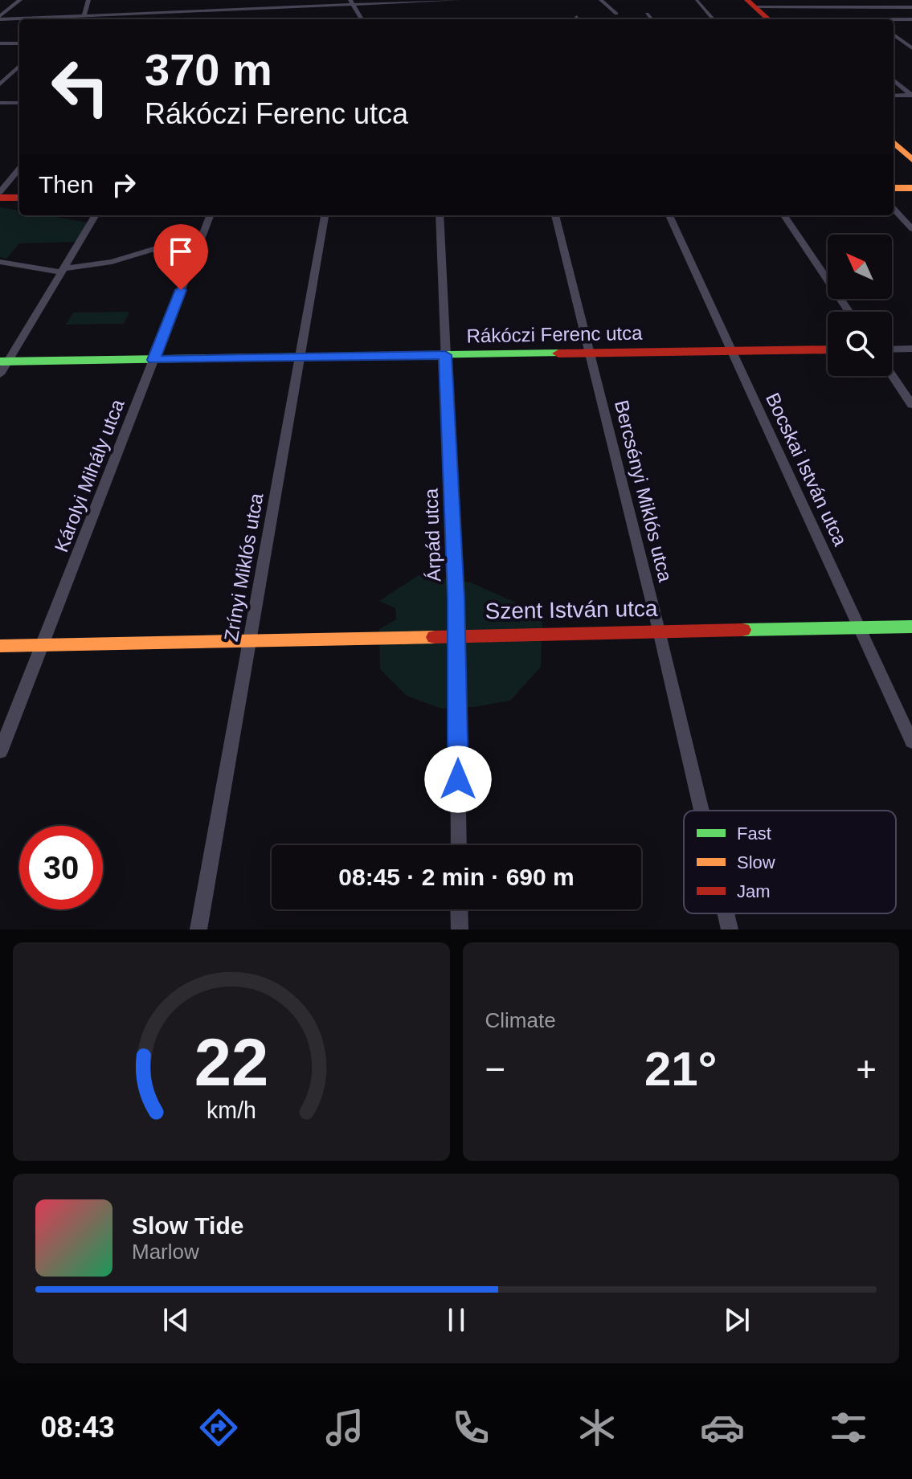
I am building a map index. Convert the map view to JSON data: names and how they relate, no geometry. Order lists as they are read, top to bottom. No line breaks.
{"streets":{"street":["Rákóczi Ferenc utca","Bocskai István utca","Károlyi Mihály utca","Bercsényi Miklós utca","Árpád utca","Zrínyi Miklós utca","Szent István utca"]},"crossings":[["Rákóczi Ferenc utca","Bocskai István utca"],["Rákóczi Ferenc utca","Károlyi Mihály utca"],["Rákóczi Ferenc utca","Bercsényi Miklós utca"],["Rákóczi Ferenc utca","Árpád utca"],["Rákóczi Ferenc utca","Zrínyi Miklós utca"],["Bocskai István utca","Szent István utca"],["Károlyi Mihály utca","Szent István utca"],["Bercsényi Miklós utca","Szent István utca"],["Árpád utca","Szent István utca"],["Zrínyi Miklós utca","Szent István utca"]],"legend":["Fast","Slow","Jam"],"north":"top left","page":{"turn":["370 m","Rákóczi Ferenc utca"],"then":"Then","limit":"30","trip":"08:45 · 2 min · 690 m","tile":"Climate","heat":["−","21°","+"],"song":["Slow Tide","Marlow"],"tabs":"08:43","gauge":["22","km/h"]}}
